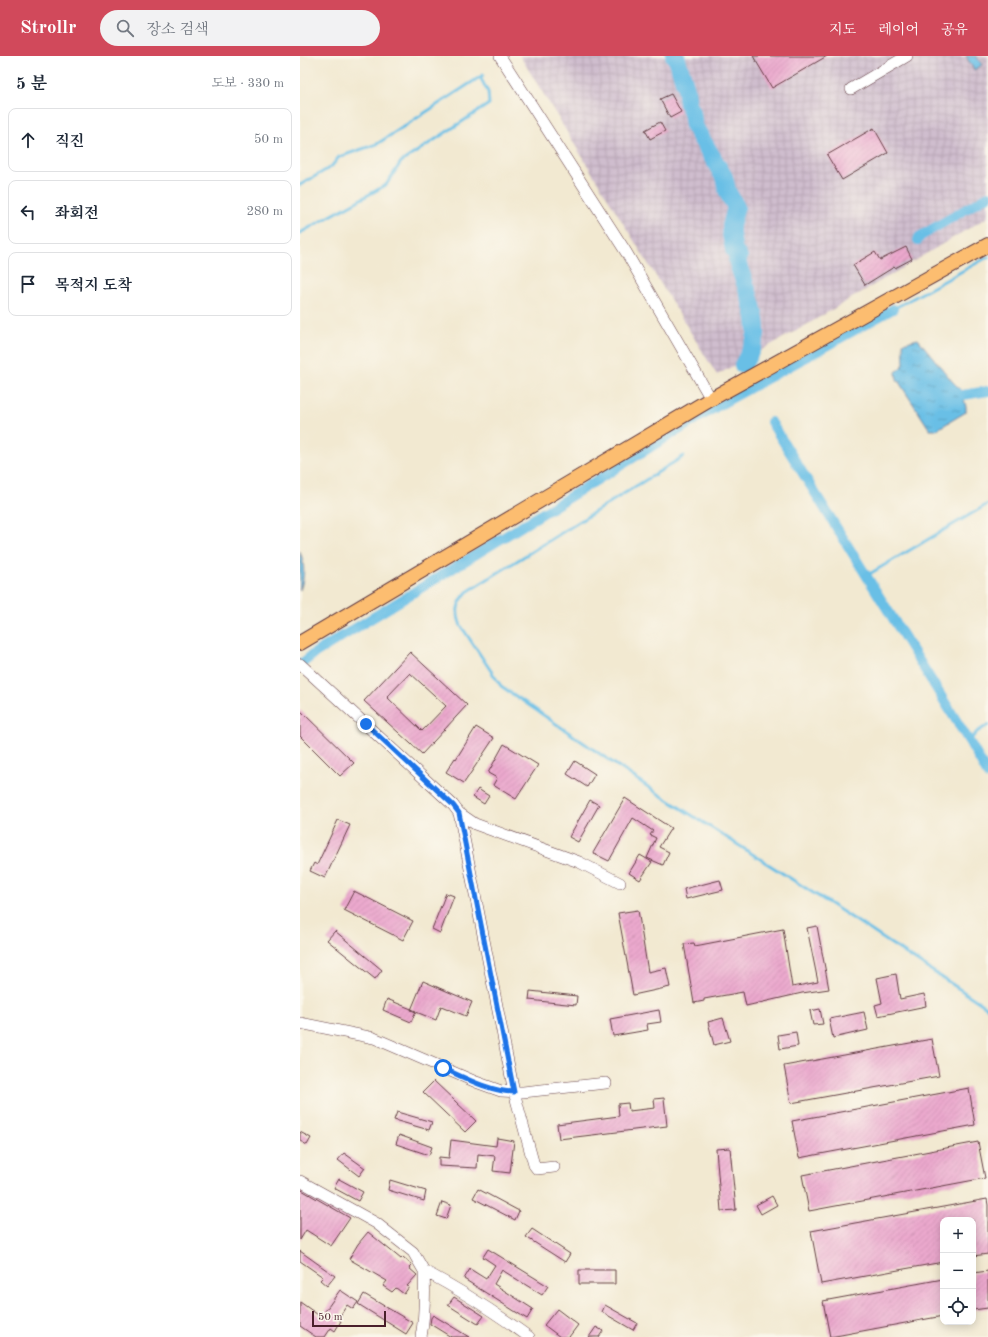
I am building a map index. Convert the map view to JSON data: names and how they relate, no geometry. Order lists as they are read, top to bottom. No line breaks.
{"scale_bar":"50 m","page":{"header":"Strollr","search":"장소 검색","nav":["지도","레이어","공유"],"heading":["5 분","도보 · 330 m"],"list":[["직진","50 m"],["좌회전","280 m"],"목적지 도착"],"map_buttons":["+","−"],"scale":"50 m"}}
